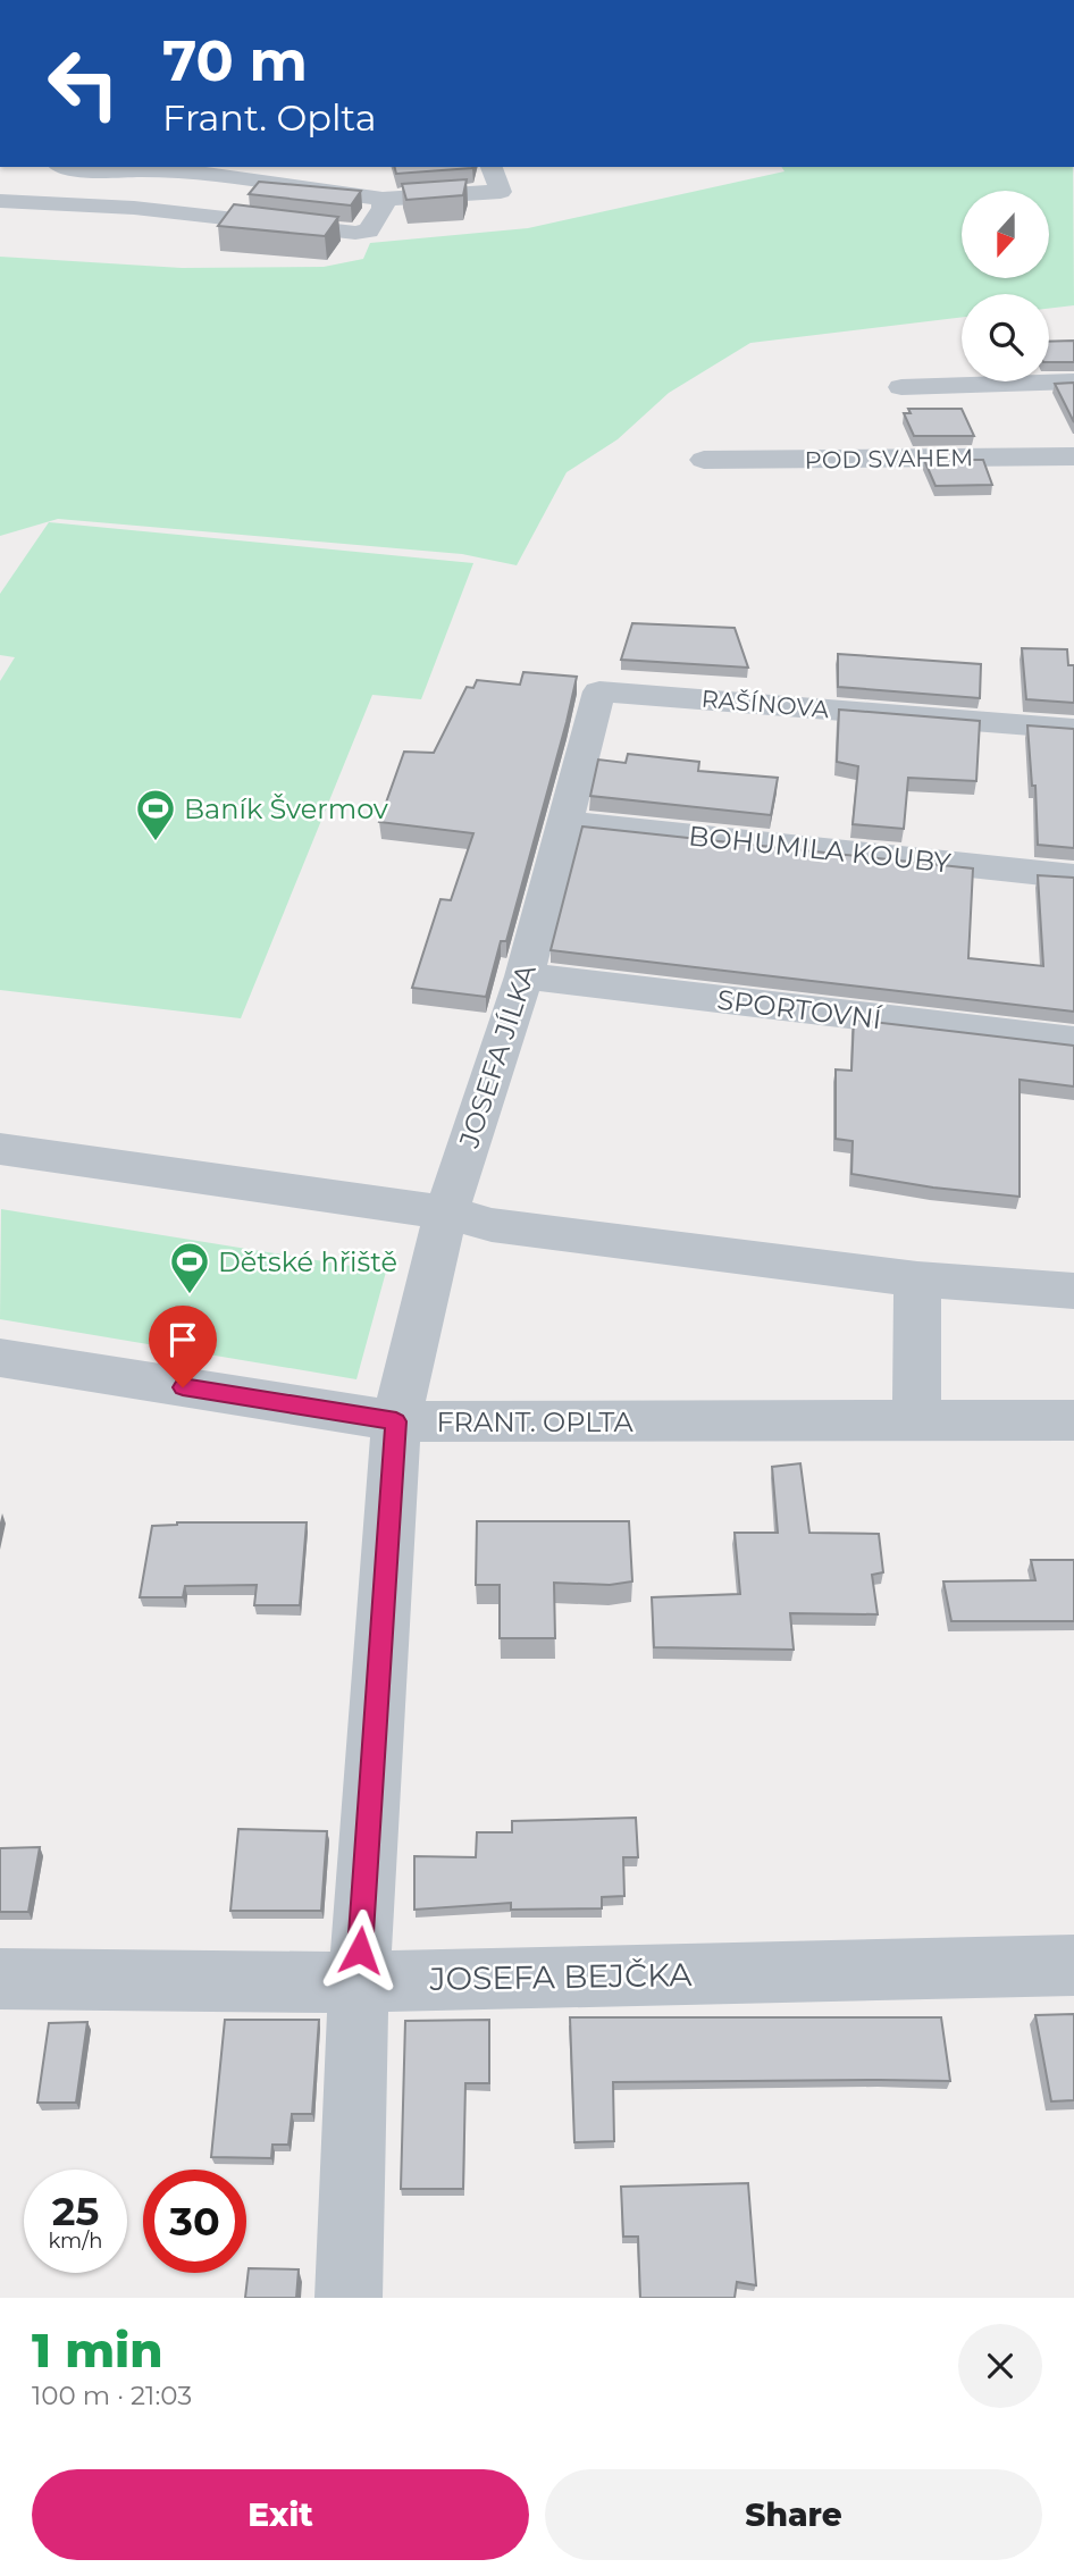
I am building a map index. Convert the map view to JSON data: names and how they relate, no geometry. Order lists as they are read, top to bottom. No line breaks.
{"streets":{"street":["POD SVAHEM","RAŠÍNOVA","BOHUMILA KOUBY","SPORTOVNÍ","JOSEFA JÍLKA","FRANT. OPLTA","JOSEFA BEJČKA"]},"crossings":[["RAŠÍNOVA","JOSEFA JÍLKA"],["BOHUMILA KOUBY","JOSEFA JÍLKA"],["SPORTOVNÍ","JOSEFA JÍLKA"],["JOSEFA JÍLKA","FRANT. OPLTA"],["JOSEFA JÍLKA","JOSEFA BEJČKA"]],"places":{"sports":["Baník Švermov","Dětské hřiště"]},"north":"bottom","page":{"turn":["70 m","Frant. Oplta"],"speed":"25 km/h","limit":"30","heading":["1 min","100 m · 21:03"],"buttons":["Exit","Share"]}}
